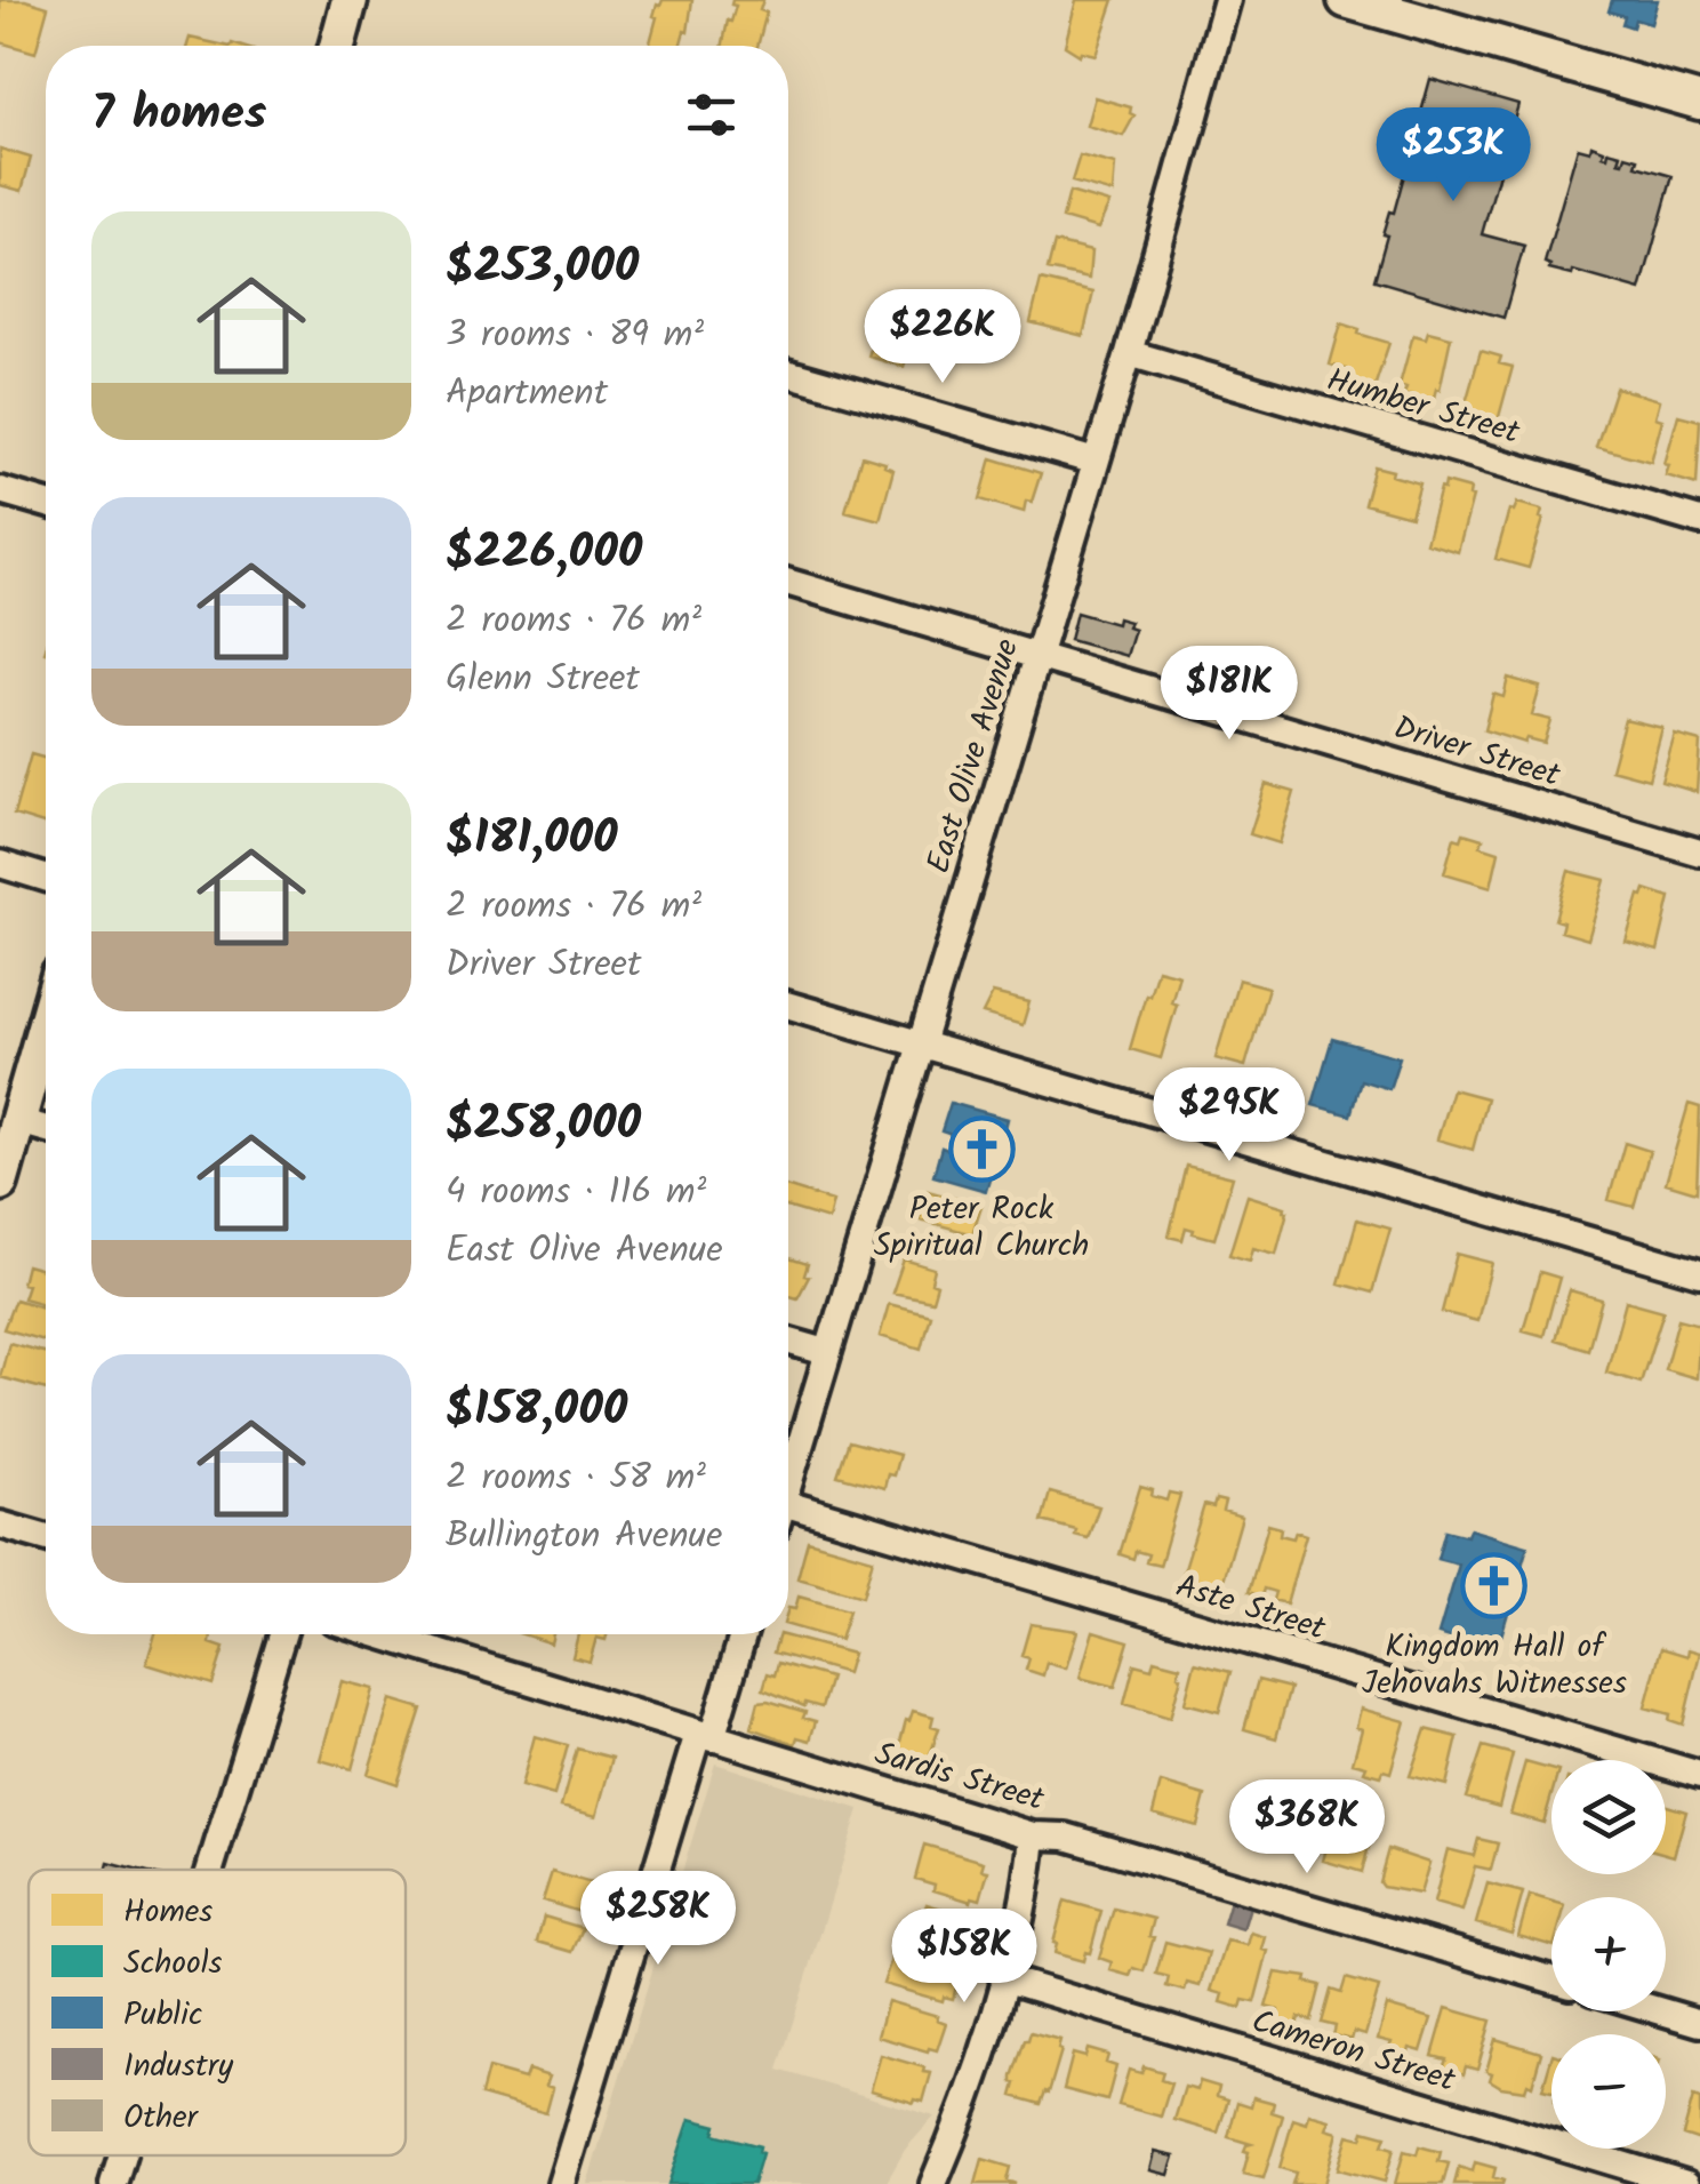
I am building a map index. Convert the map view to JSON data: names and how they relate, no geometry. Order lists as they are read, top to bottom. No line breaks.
{"streets":{"street":["Humber Street","Driver Street","East Olive Avenue","Aste Street","Sardis Street","Cameron Street"]},"crossings":[["Humber Street","East Olive Avenue"],["Driver Street","East Olive Avenue"]],"places":{"church":["Peter Rock Spiritual Church","Kingdom Hall of Jehovahs Witnesses"]},"legend":["Homes","Schools","Public","Industry","Other"],"page":{"heading":"7 homes","price":["$253K","$226K","$181K","$295K","$368K","$258K","$158K"],"list":[{"name":"$253,000","note":"3 rooms · 89 m² · Apartment"},{"name":"$226,000","note":"2 rooms · 76 m² · Glenn Street"},{"name":"$181,000","note":"2 rooms · 76 m² · Driver Street"},{"name":"$258,000","note":"4 rooms · 116 m² · East Olive Avenue"},{"name":"$158,000","note":"2 rooms · 58 m² · Bullington Avenue"}],"map_buttons":["+","−"]}}
